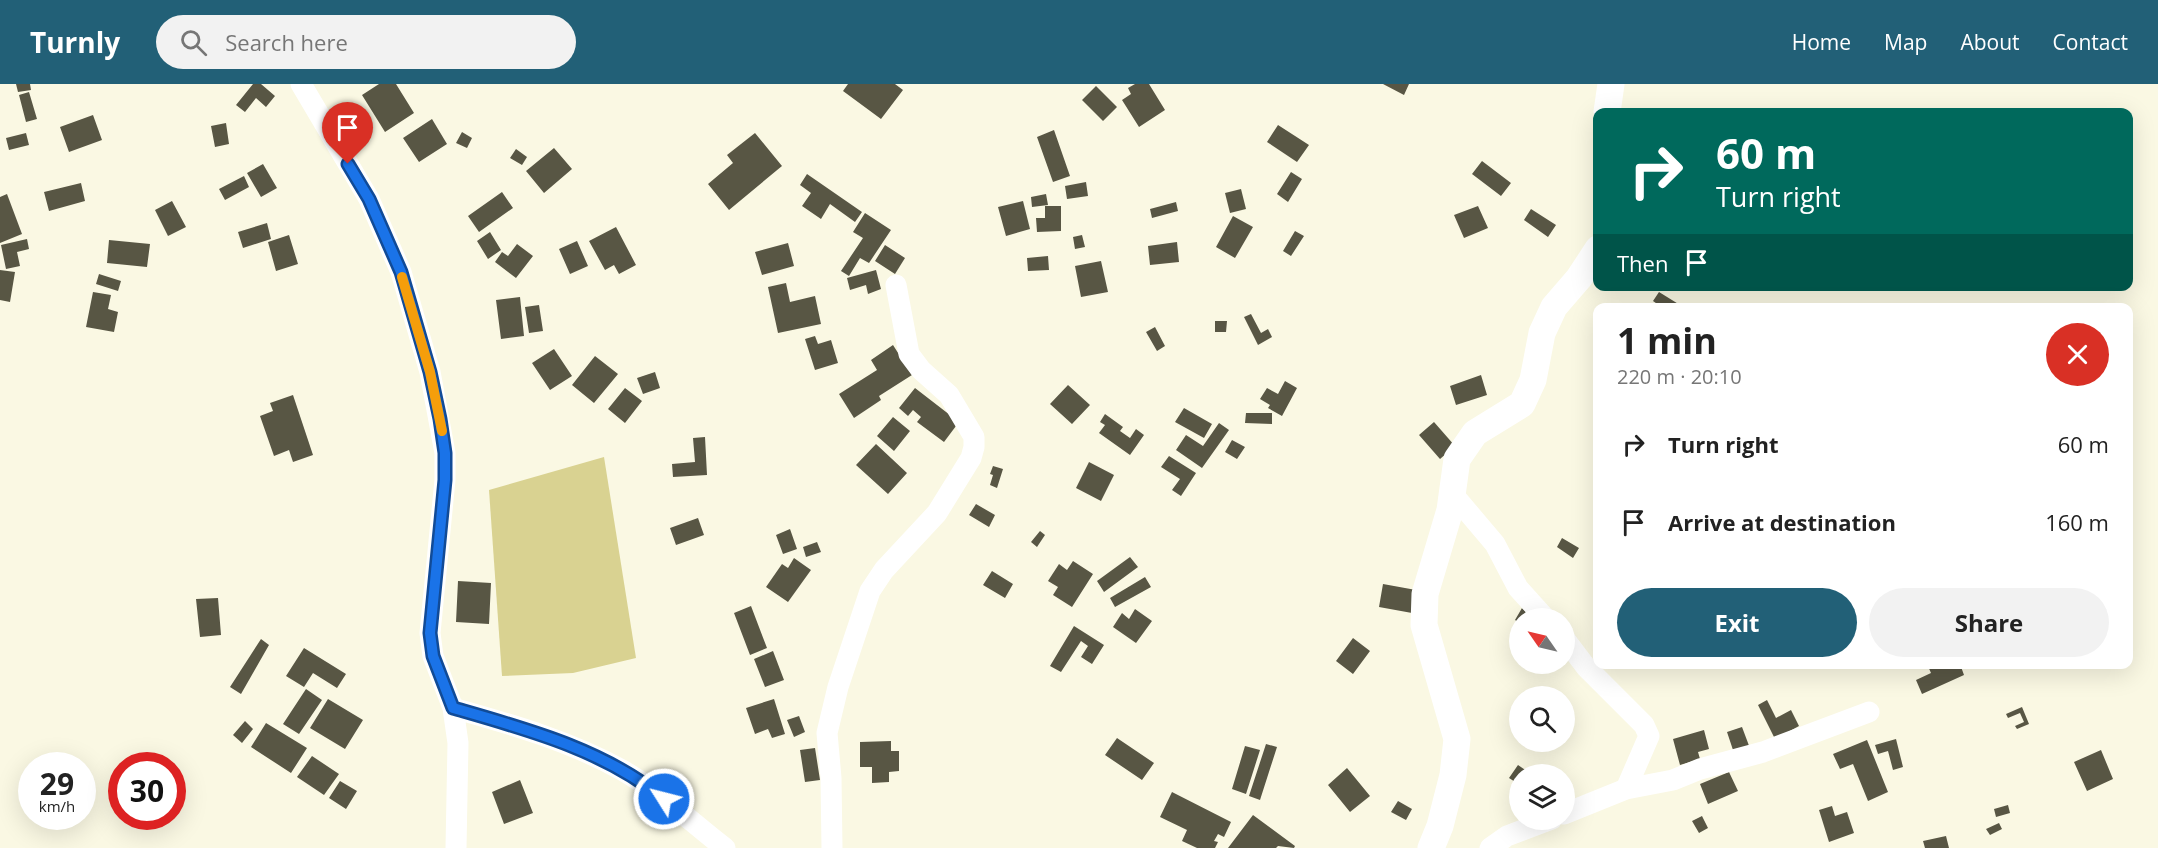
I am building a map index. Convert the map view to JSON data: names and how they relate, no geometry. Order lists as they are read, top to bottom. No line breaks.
{"north":"top left","page":{"header":"Turnly","search":"Search here","nav":["Home","Map","About","Contact"],"turn":["60 m","Turn right"],"then":"Then","heading":["1 min","220 m · 20:10"],"list":[{"name":"Turn right","value":"60 m"},{"name":"Arrive at destination","value":"160 m"}],"buttons":["Exit","Share"],"speed":"29 km/h","limit":"30"}}
